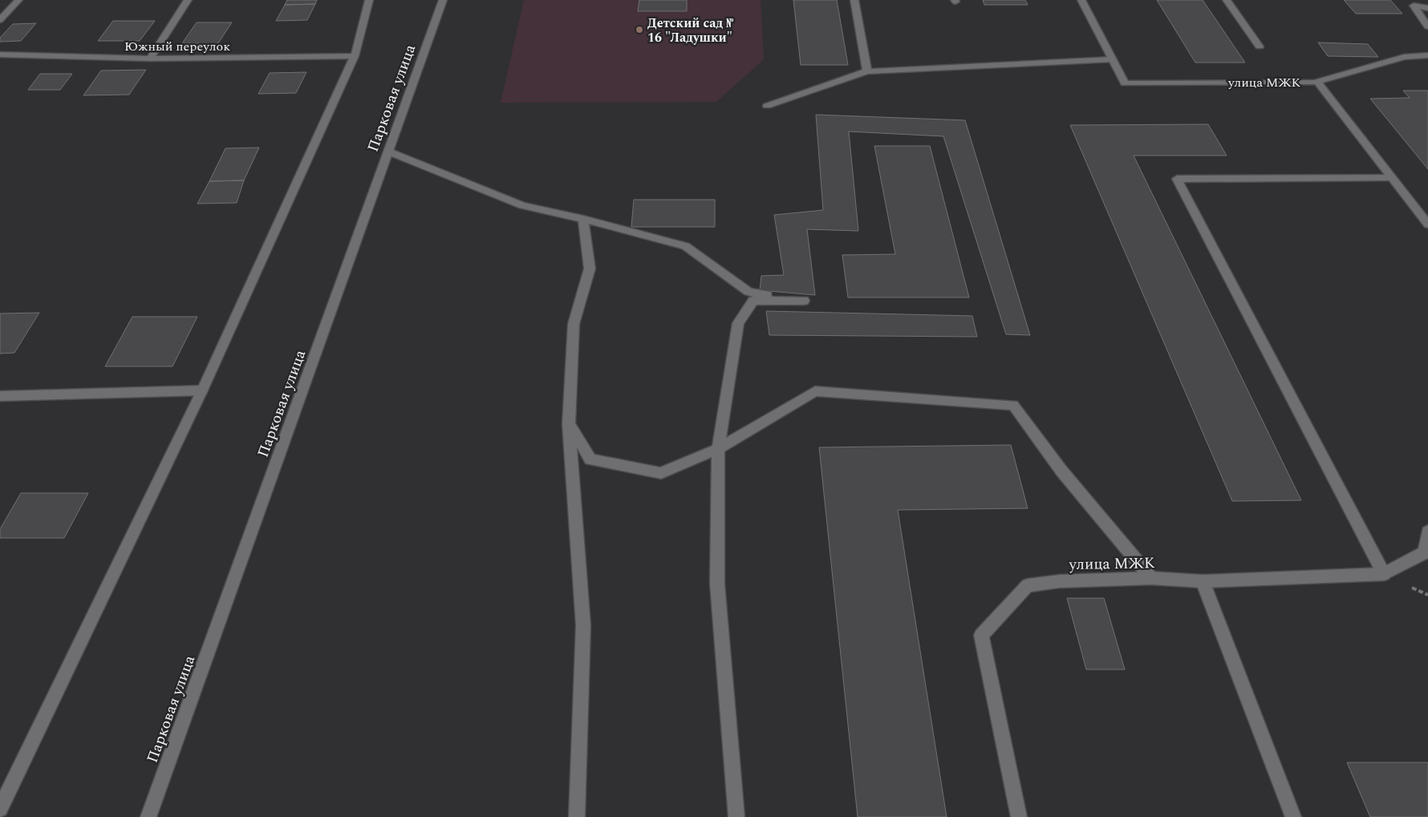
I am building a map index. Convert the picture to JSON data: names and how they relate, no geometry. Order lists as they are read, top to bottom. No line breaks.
{"streets":{"street":["Южный переулок","улица МЖК","Парковая улица"]},"places":["Детский сад № 16 \"Ладушки\""]}
